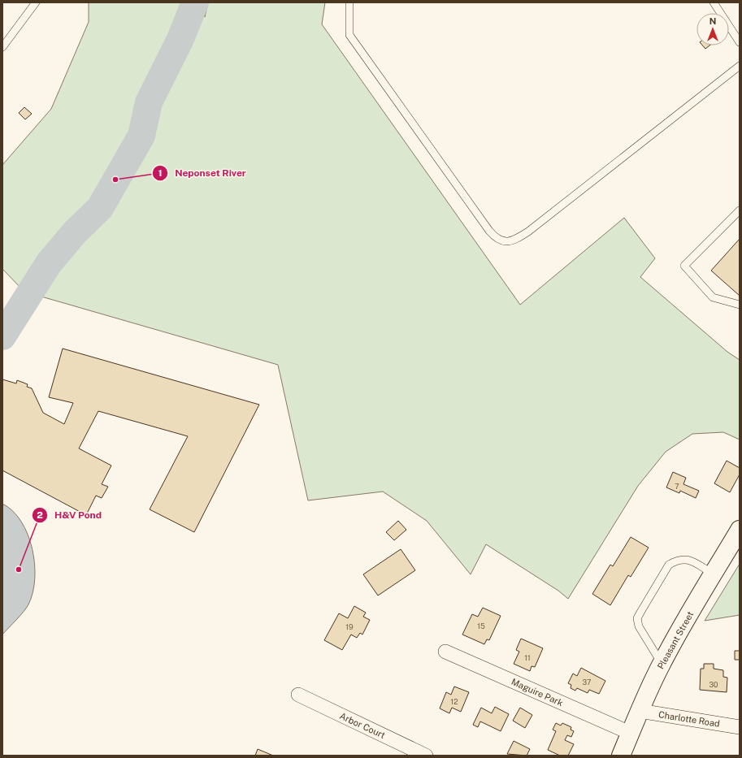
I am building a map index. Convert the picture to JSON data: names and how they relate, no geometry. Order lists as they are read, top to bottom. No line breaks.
{"streets":{"street":["Pleasant Street","Maguire Park","Charlotte Road","Arbor Court"]},"crossings":[["Pleasant Street","Maguire Park"],["Pleasant Street","Charlotte Road"]],"places":["Neponset River","H&V Pond"],"house_numbers":["7","15","19","11","37","30","12"],"north":"top"}
